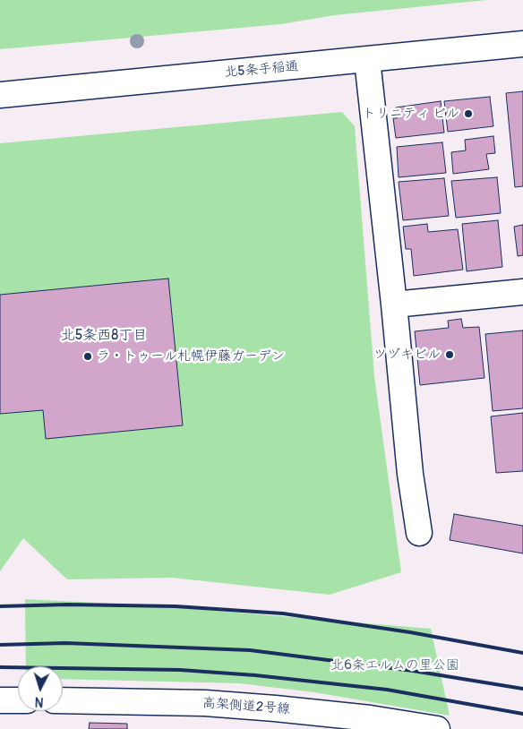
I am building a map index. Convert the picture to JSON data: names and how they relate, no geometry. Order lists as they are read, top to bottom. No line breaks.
{"streets":{"street":["北5条手稲通","高架側道2号線"]},"districts":["北5条西8丁目"],"parks":["北6条エルムの里公園"],"places":["トリニティ ビル","ツヅキビル","ラ・トゥール札幌伊藤ガーデン"],"north":"bottom"}
